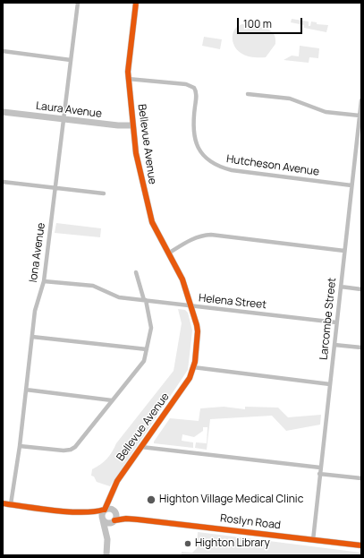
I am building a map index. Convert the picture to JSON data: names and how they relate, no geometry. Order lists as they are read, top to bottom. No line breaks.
{"streets":{"street":["Laura Avenue","Bellevue Avenue","Hutcheson Avenue","Iona Avenue","Helena Street","Larcombe Street","Roslyn Road"]},"crossings":[["Laura Avenue","Bellevue Avenue"],["Laura Avenue","Iona Avenue"],["Bellevue Avenue","Hutcheson Avenue"],["Bellevue Avenue","Helena Street"],["Bellevue Avenue","Roslyn Road"],["Hutcheson Avenue","Larcombe Street"],["Iona Avenue","Helena Street"],["Iona Avenue","Roslyn Road"],["Helena Street","Larcombe Street"],["Larcombe Street","Roslyn Road"]],"places":["Highton Village Medical Clinic","Highton Library"],"scale_bar":"100 m"}
